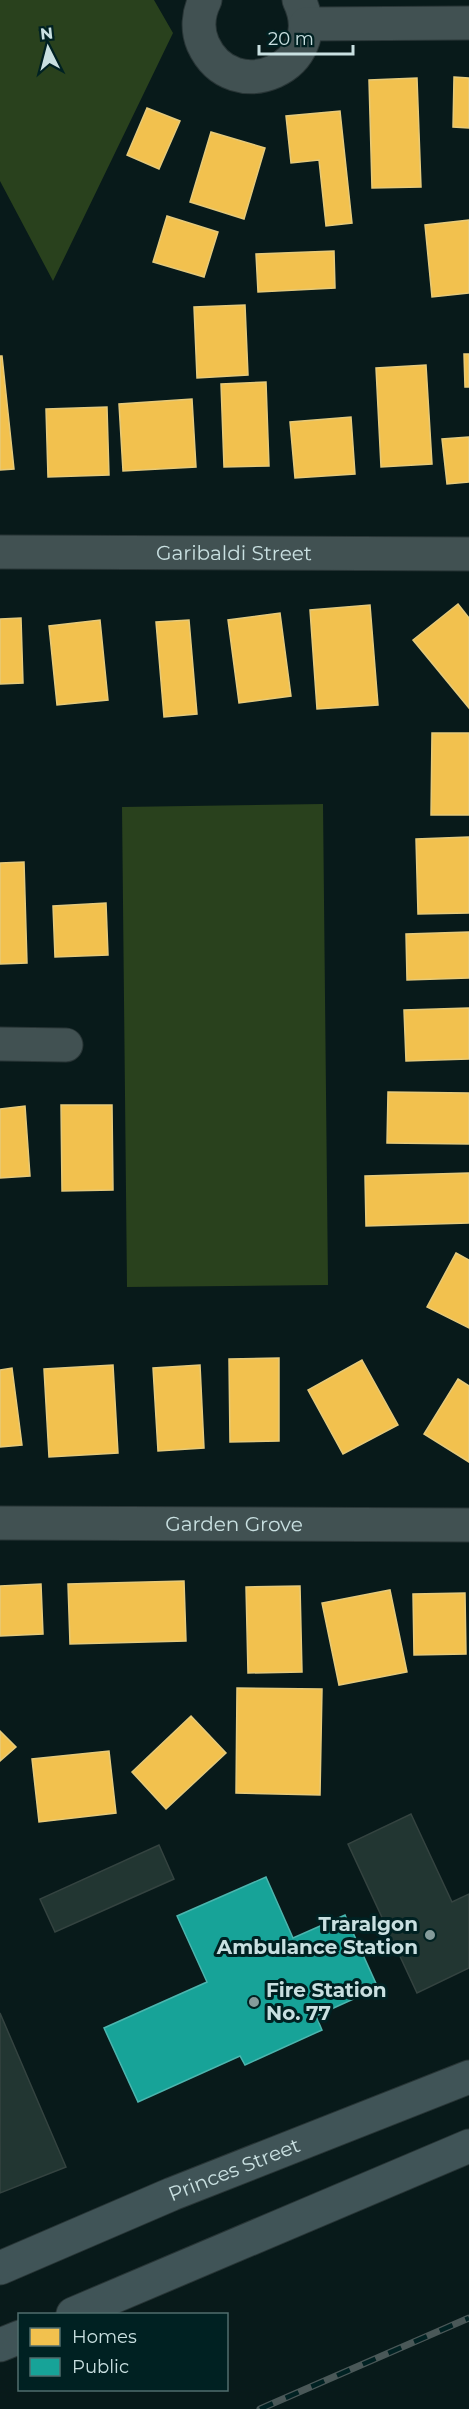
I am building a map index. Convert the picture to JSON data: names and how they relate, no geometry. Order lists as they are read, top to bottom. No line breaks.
{"streets":{"highway":["Princes Street"],"street":["Garibaldi Street","Garden Grove"]},"places":["Traralgon Ambulance Station","Fire Station No. 77"],"legend":["Homes","Public"],"scale_bar":"20 m","north":"top"}
